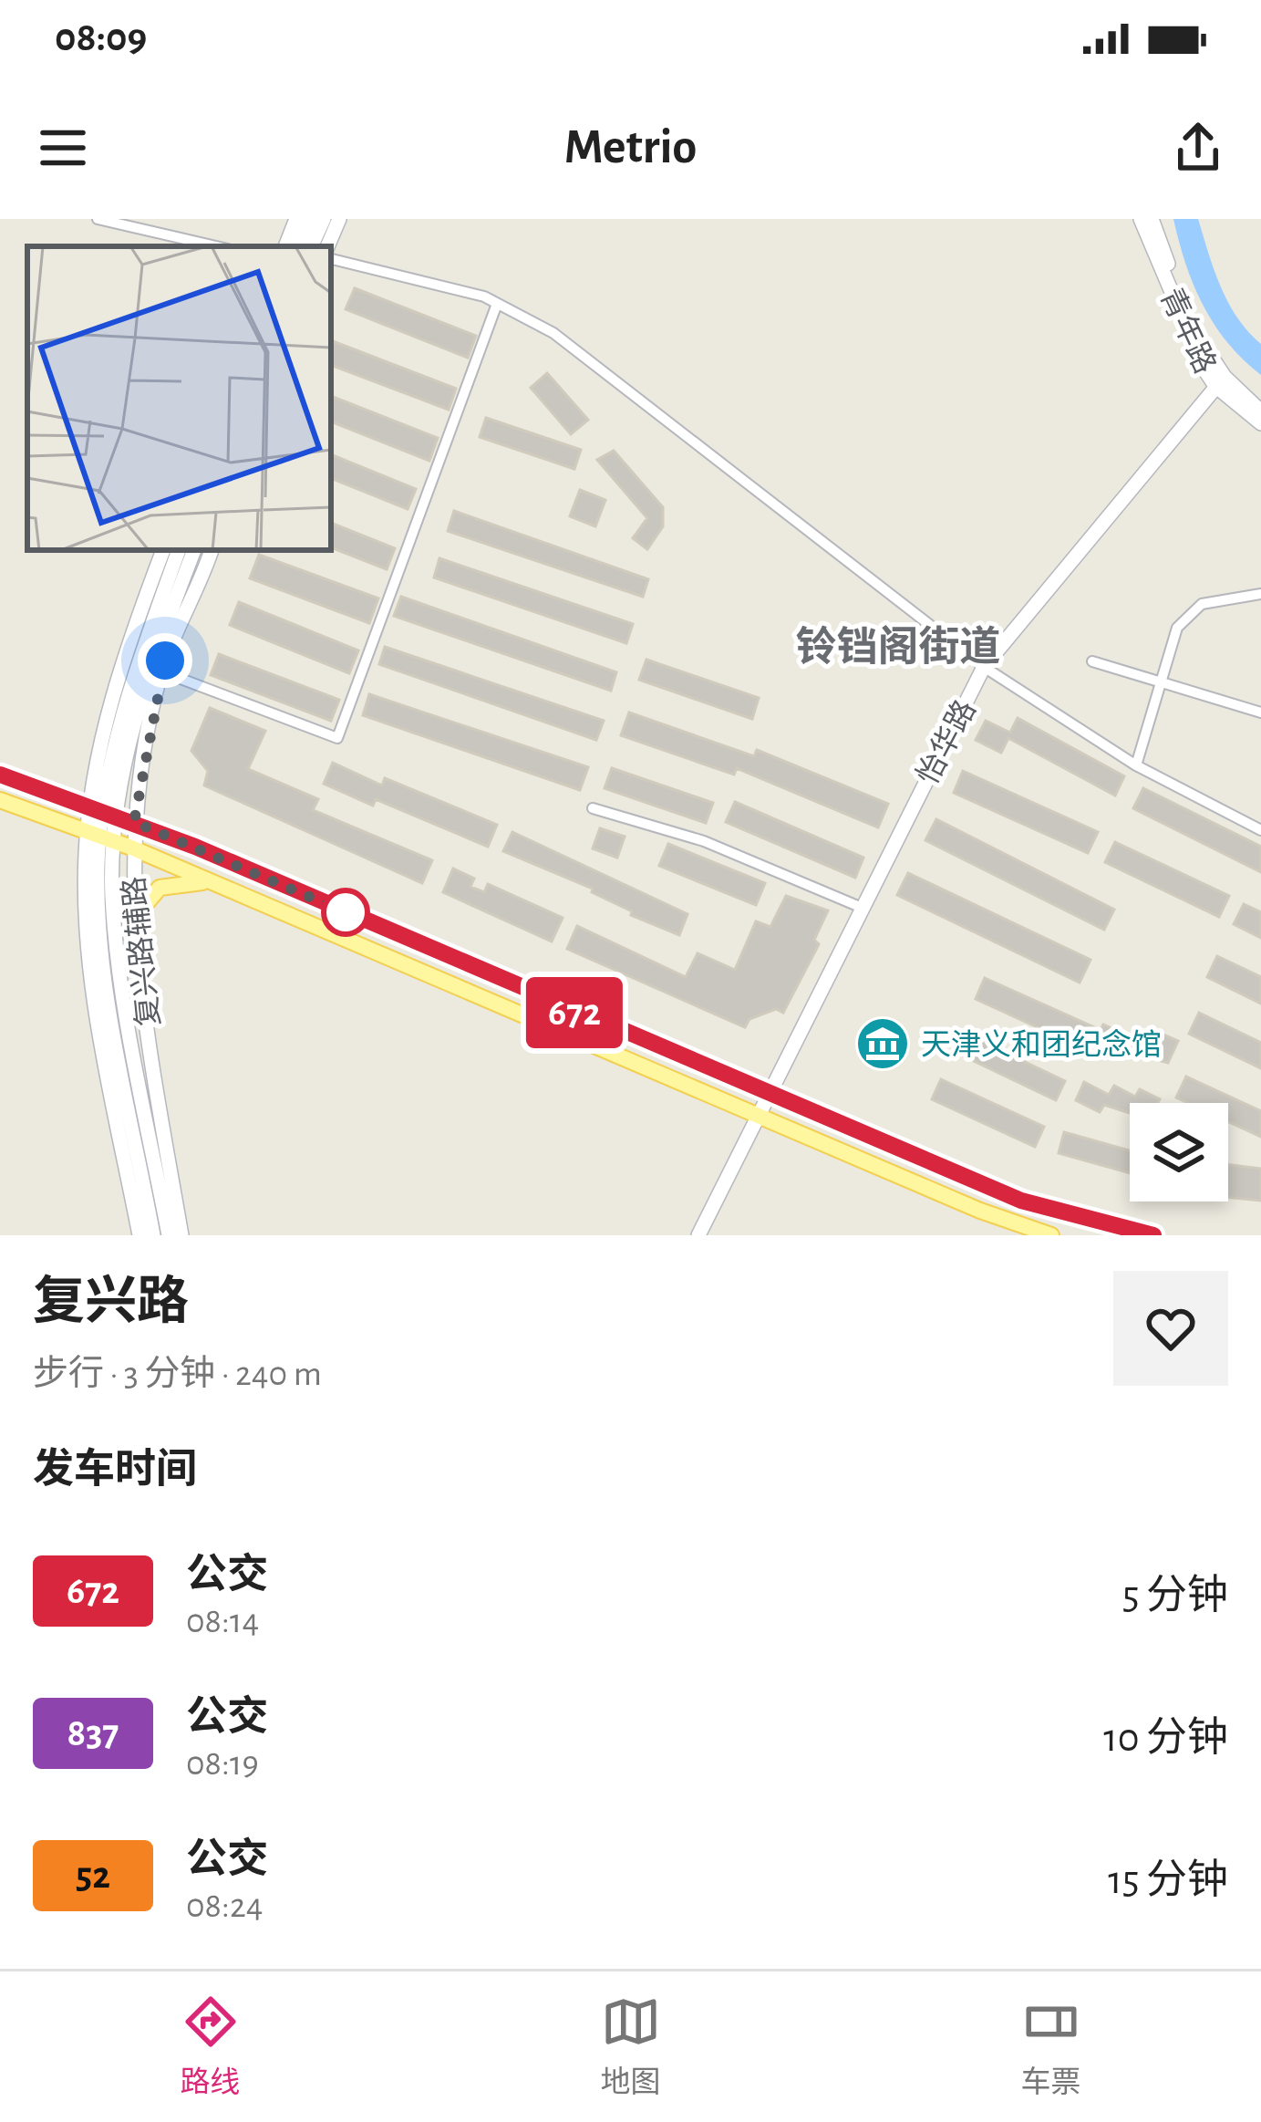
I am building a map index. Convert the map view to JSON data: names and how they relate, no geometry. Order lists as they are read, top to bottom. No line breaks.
{"streets":{"street":["青年路","怡华路","复兴路辅路"]},"crossings":[["青年路","怡华路"]],"districts":["铃铛阁街道"],"places":{"museum":["天津义和团纪念馆"]},"lines":["bus line 672"],"page":{"status":"08:09","header":"Metrio","on_map":"672","heading":[["复兴路","步行 · 3 分钟 · 240 m"],"发车时间"],"list":[{"mark":"672","name":"公交","note":"08:14","value":"5 分钟"},{"mark":"837","name":"公交","note":"08:19","value":"10 分钟"},{"mark":"52","name":"公交","note":"08:24","value":"15 分钟"}],"tabs":["路线","地图","车票"]}}
